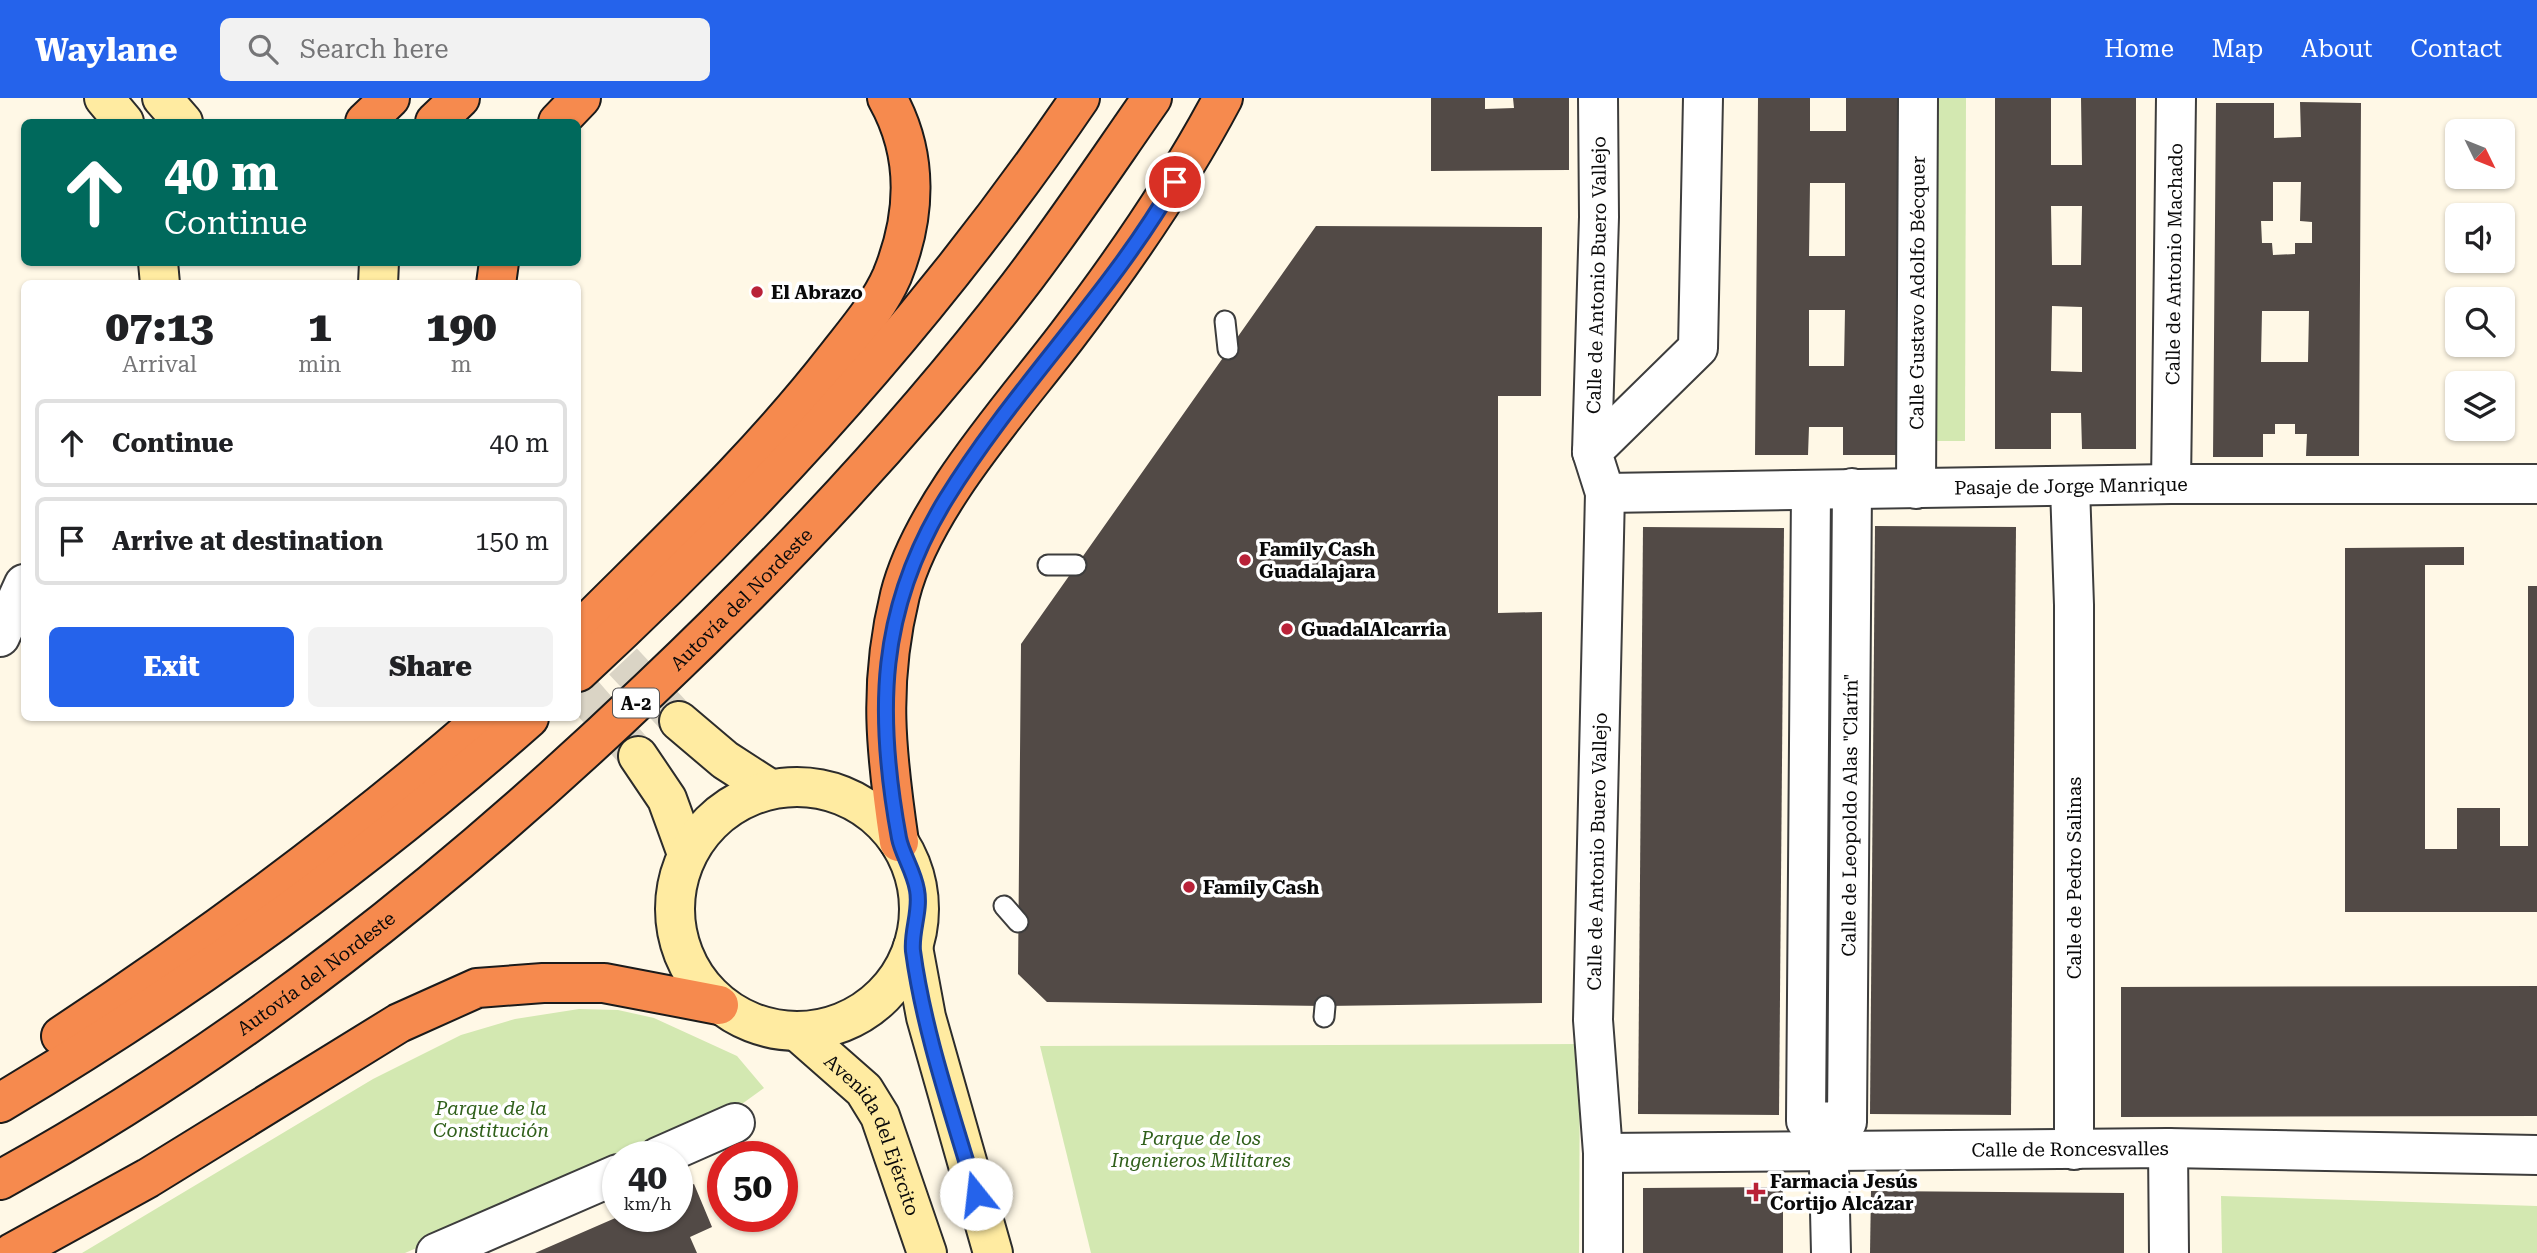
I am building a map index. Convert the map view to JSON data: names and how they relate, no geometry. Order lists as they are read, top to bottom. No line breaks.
{"streets":{"highway":["Autovía del Nordeste","A-2"],"main road":["Avenida del Ejército"],"street":["Calle de Antonio Machado","Calle de Antonio Buero Vallejo","Calle Gustavo Adolfo Bécquer","Pasaje de Jorge Manrique","Calle de Leopoldo Alas \"Clarín\"","Calle de Pedro Salinas","Calle de Roncesvalles"]},"crossings":[["Calle de Antonio Machado","Pasaje de Jorge Manrique"],["Calle de Antonio Buero Vallejo","Pasaje de Jorge Manrique"],["Calle de Antonio Buero Vallejo","Calle de Roncesvalles"],["Calle Gustavo Adolfo Bécquer","Pasaje de Jorge Manrique"],["Pasaje de Jorge Manrique","Calle de Leopoldo Alas \"Clarín\""],["Pasaje de Jorge Manrique","Calle de Pedro Salinas"],["Calle de Leopoldo Alas \"Clarín\"","Calle de Roncesvalles"],["Calle de Pedro Salinas","Calle de Roncesvalles"]],"parks":["Parque de la Constitución","Parque de los Ingenieros Militares"],"places":{"other":["El Abrazo","Family Cash Guadalajara","GuadalAlcarria","Family Cash"],"health":["Farmacia Jesús Cortijo Alcázar"]},"north":"bottom right","page":{"header":"Waylane","search":"Search here","nav":["Home","Map","About","Contact"],"turn":["40 m","Continue"],"eta":["07:13","Arrival","1","min","190","m"],"list":[{"name":"Continue","value":"40 m"},{"name":"Arrive at destination","value":"150 m"}],"buttons":["Exit","Share"],"speed":"40 km/h","limit":"50"}}
